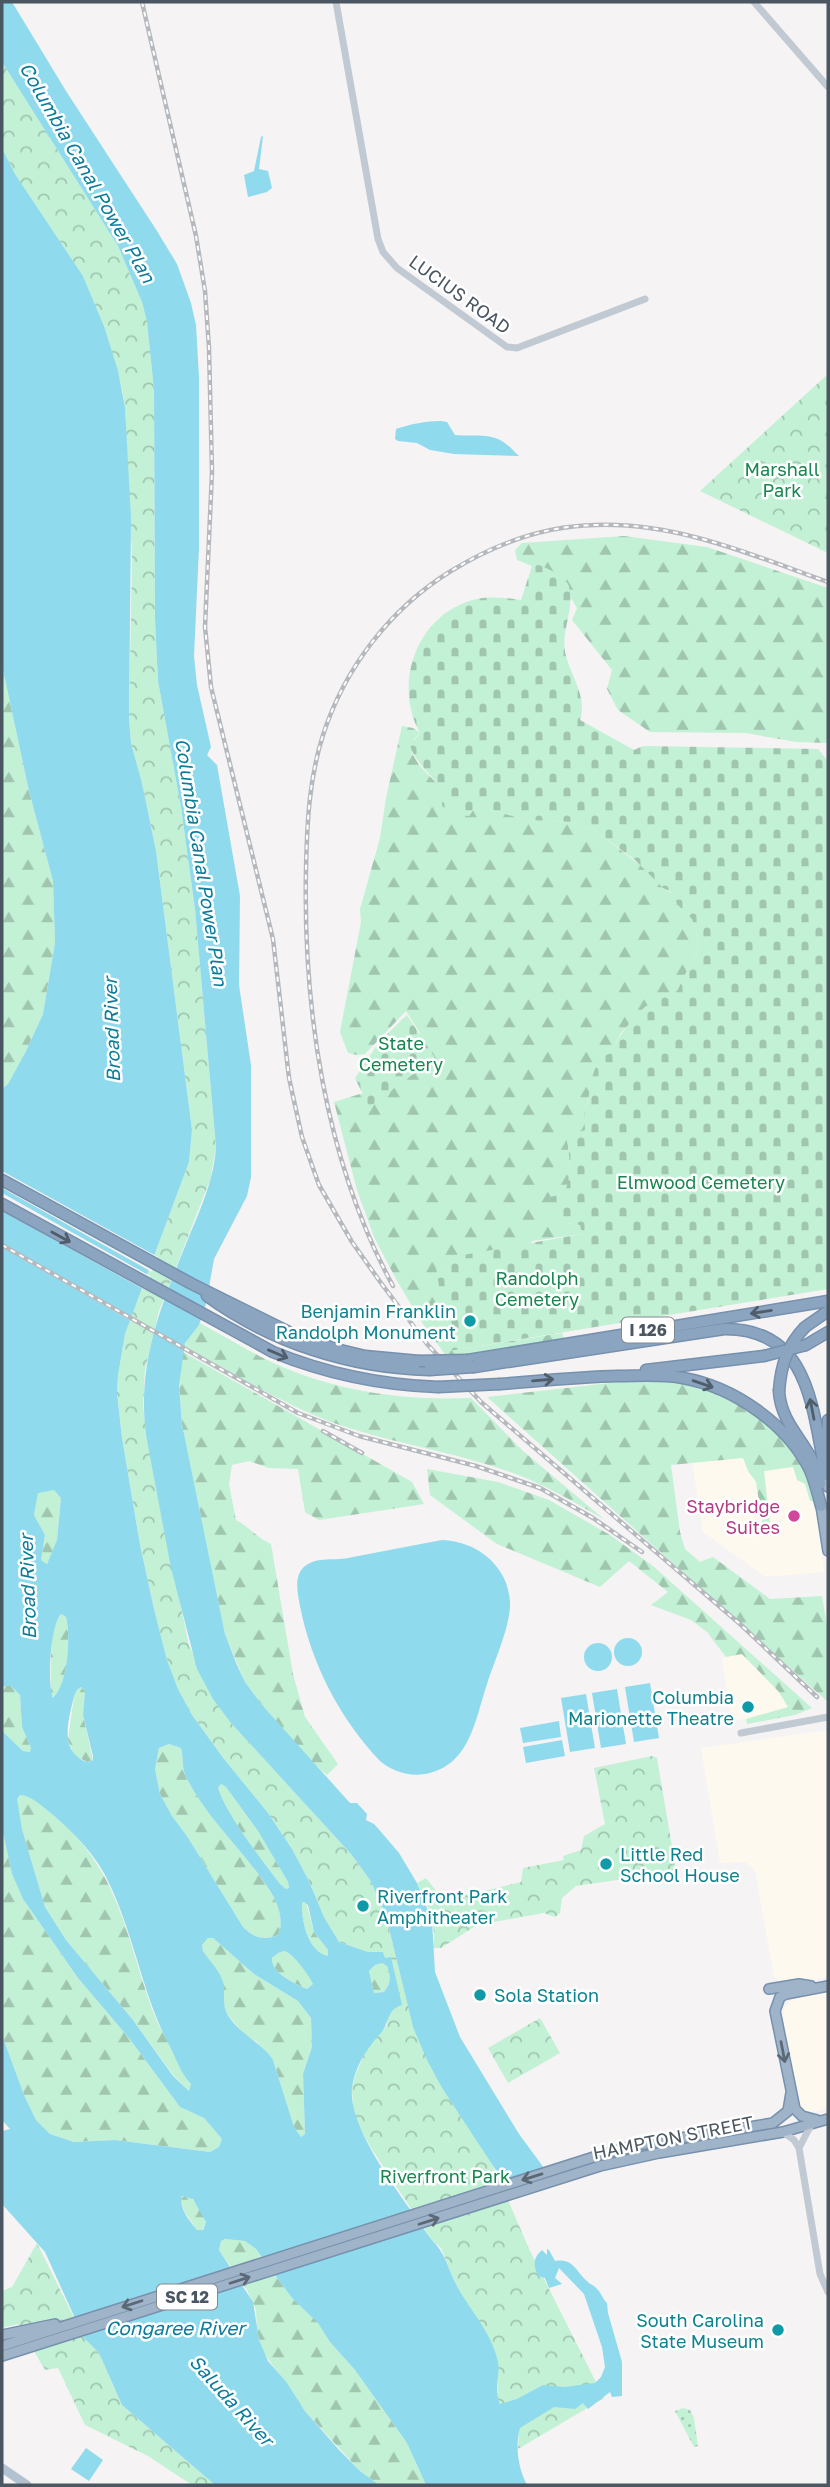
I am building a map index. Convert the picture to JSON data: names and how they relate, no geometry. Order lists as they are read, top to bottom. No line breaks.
{"streets":{"highway":["I 126","HAMPTON STREET","SC 12"],"street":["LUCIUS ROAD"]},"crossings":[["HAMPTON STREET","SC 12"]],"water":["Columbia Canal Power Plan","Broad River","Congaree River","Saluda River"],"parks":["Marshall Park","State Cemetery","Elmwood Cemetery","Randolph Cemetery","Riverfront Park"],"places":["Benjamin Franklin Randolph Monument","Staybridge Suites","Columbia Marionette Theatre","Little Red School House","Riverfront Park Amphitheater","Sola Station","South Carolina State Museum"]}
